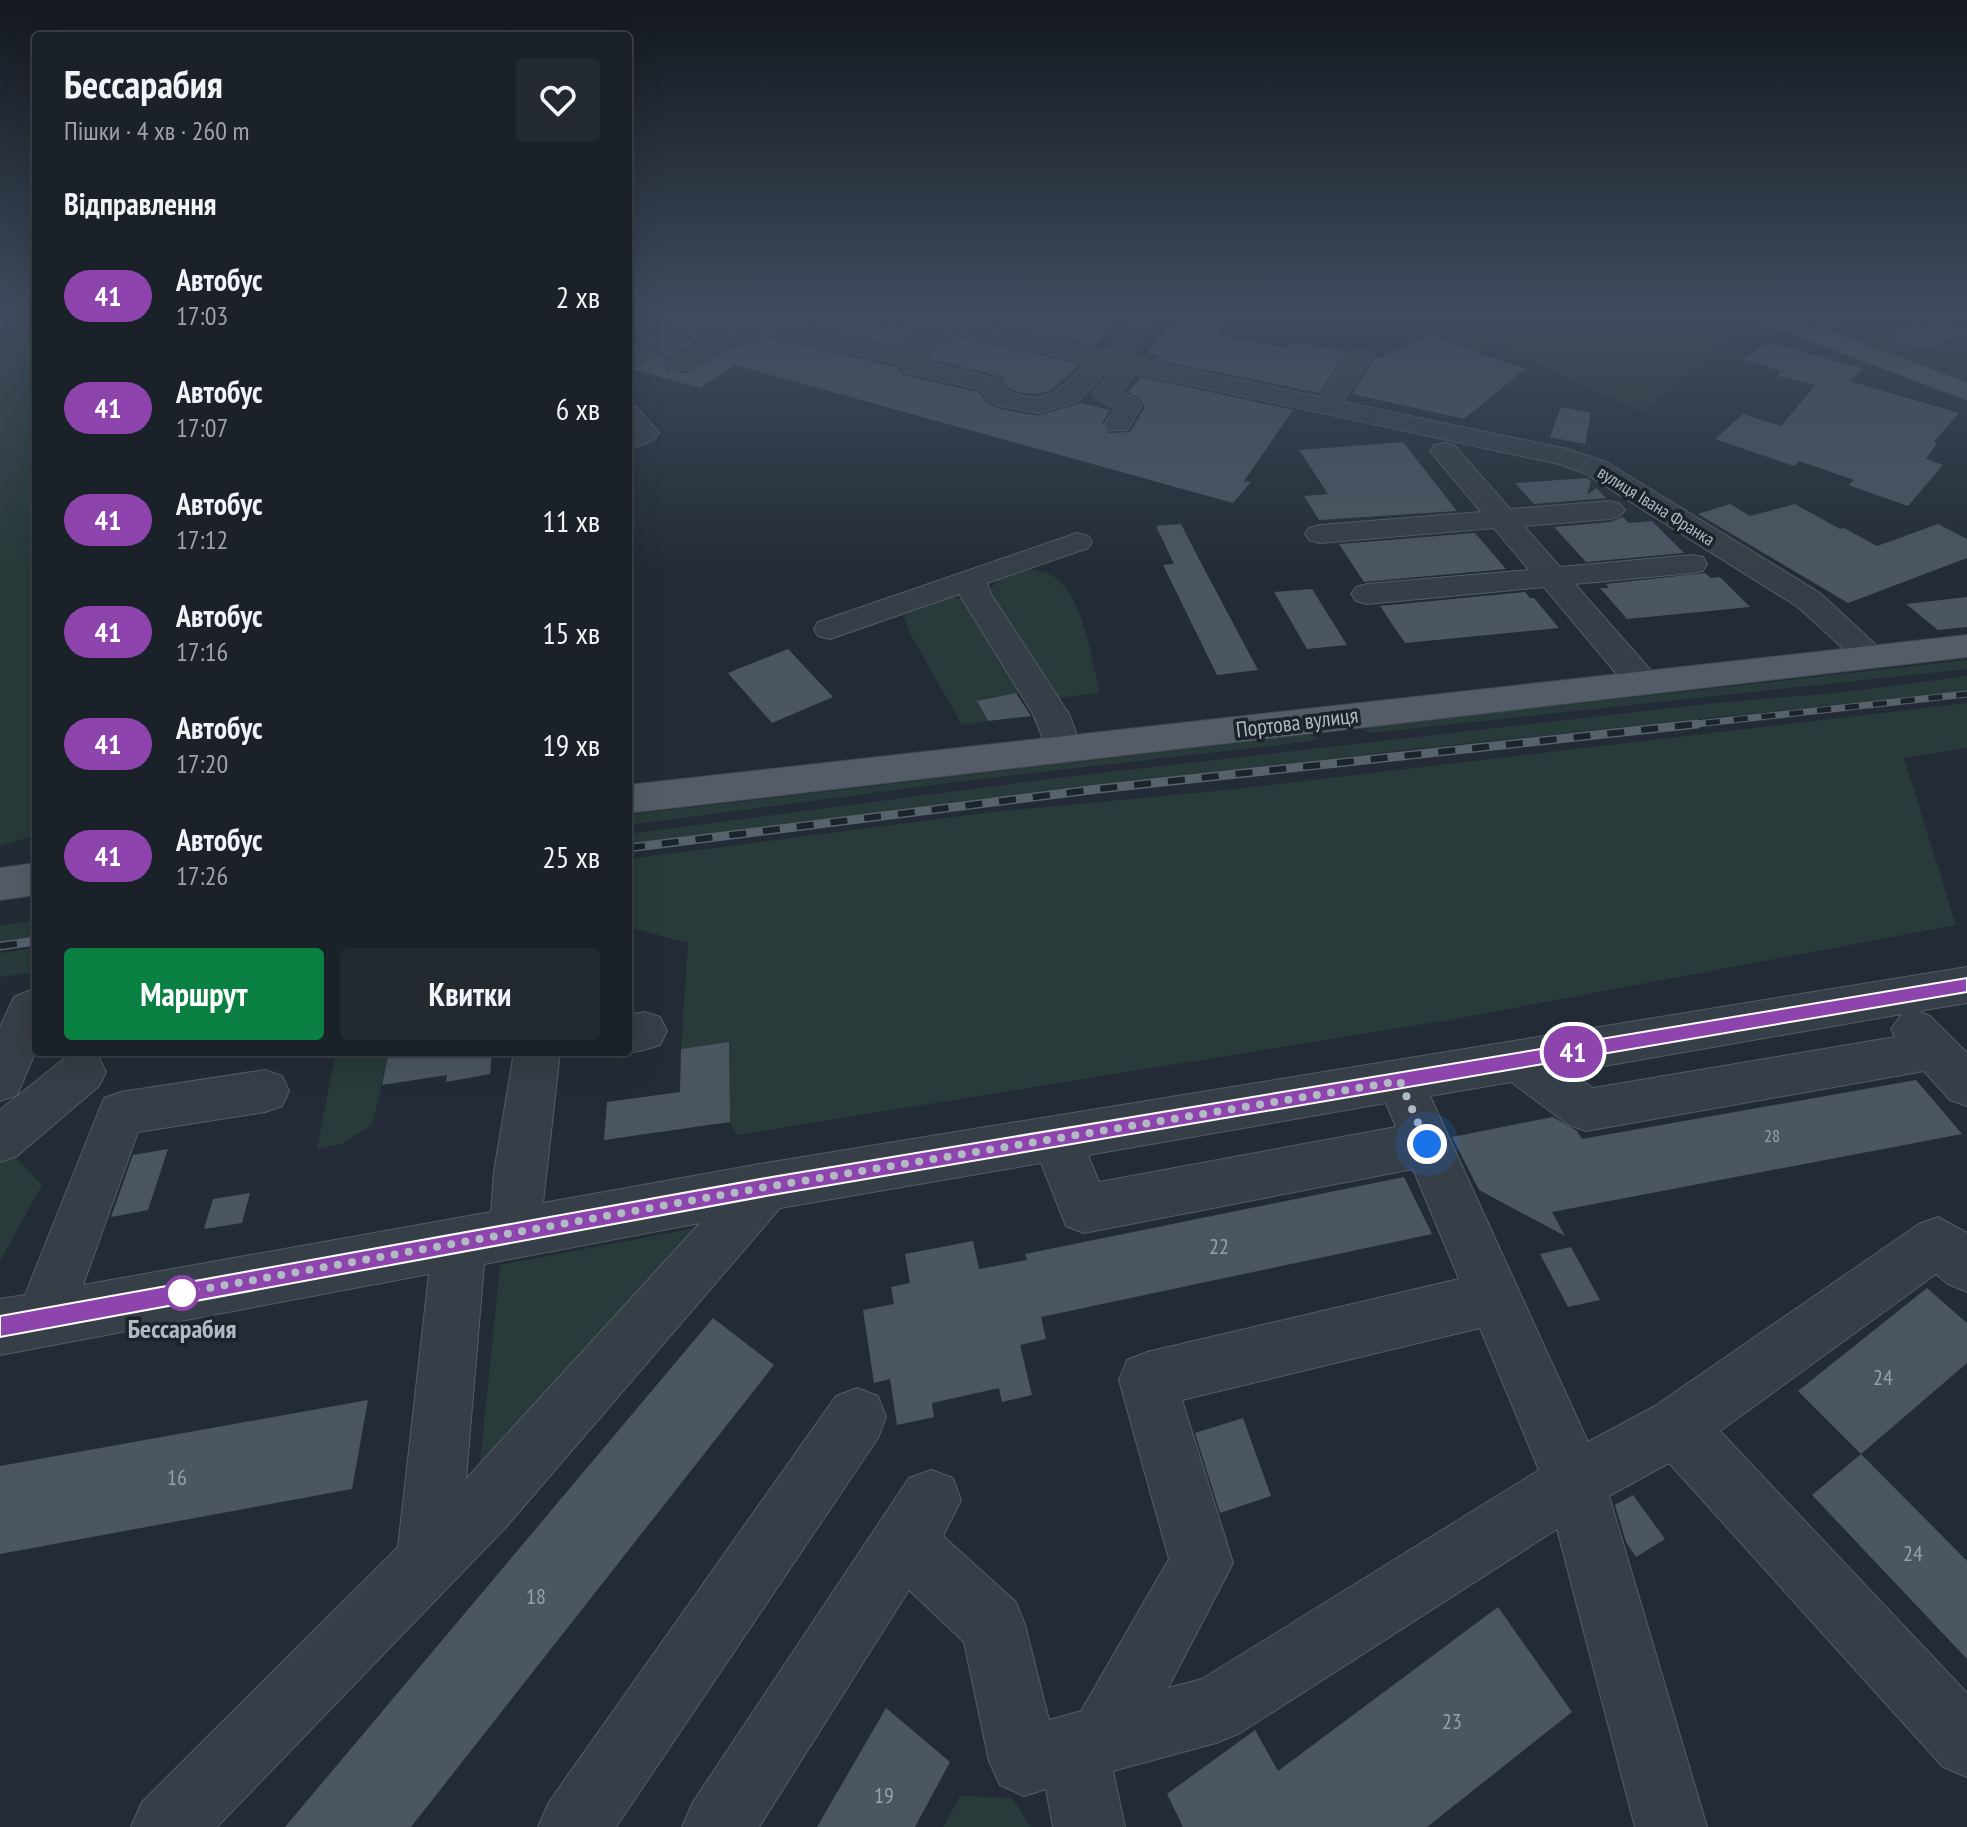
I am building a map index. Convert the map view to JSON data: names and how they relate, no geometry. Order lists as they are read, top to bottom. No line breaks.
{"streets":{"main road":["Портова вулиця"],"street":["вулиця Івана Франка"]},"crossings":[["вулиця Івана Франка","Портова вулиця"]],"places":["Бессарабия"],"lines":["bus line 41"],"house_numbers":["28","22","24","16","24","18","23","19"],"page":{"on_map":"41","heading":[["Бессарабия","Пішки · 4 хв · 260 m"],"Відправлення"],"list":[{"mark":"41","name":"Автобус","note":"17:03","value":"2 хв"},{"mark":"41","name":"Автобус","note":"17:07","value":"6 хв"},{"mark":"41","name":"Автобус","note":"17:12","value":"11 хв"},{"mark":"41","name":"Автобус","note":"17:16","value":"15 хв"},{"mark":"41","name":"Автобус","note":"17:20","value":"19 хв"},{"mark":"41","name":"Автобус","note":"17:26","value":"25 хв"}],"buttons":["Маршрут","Квитки"]}}
